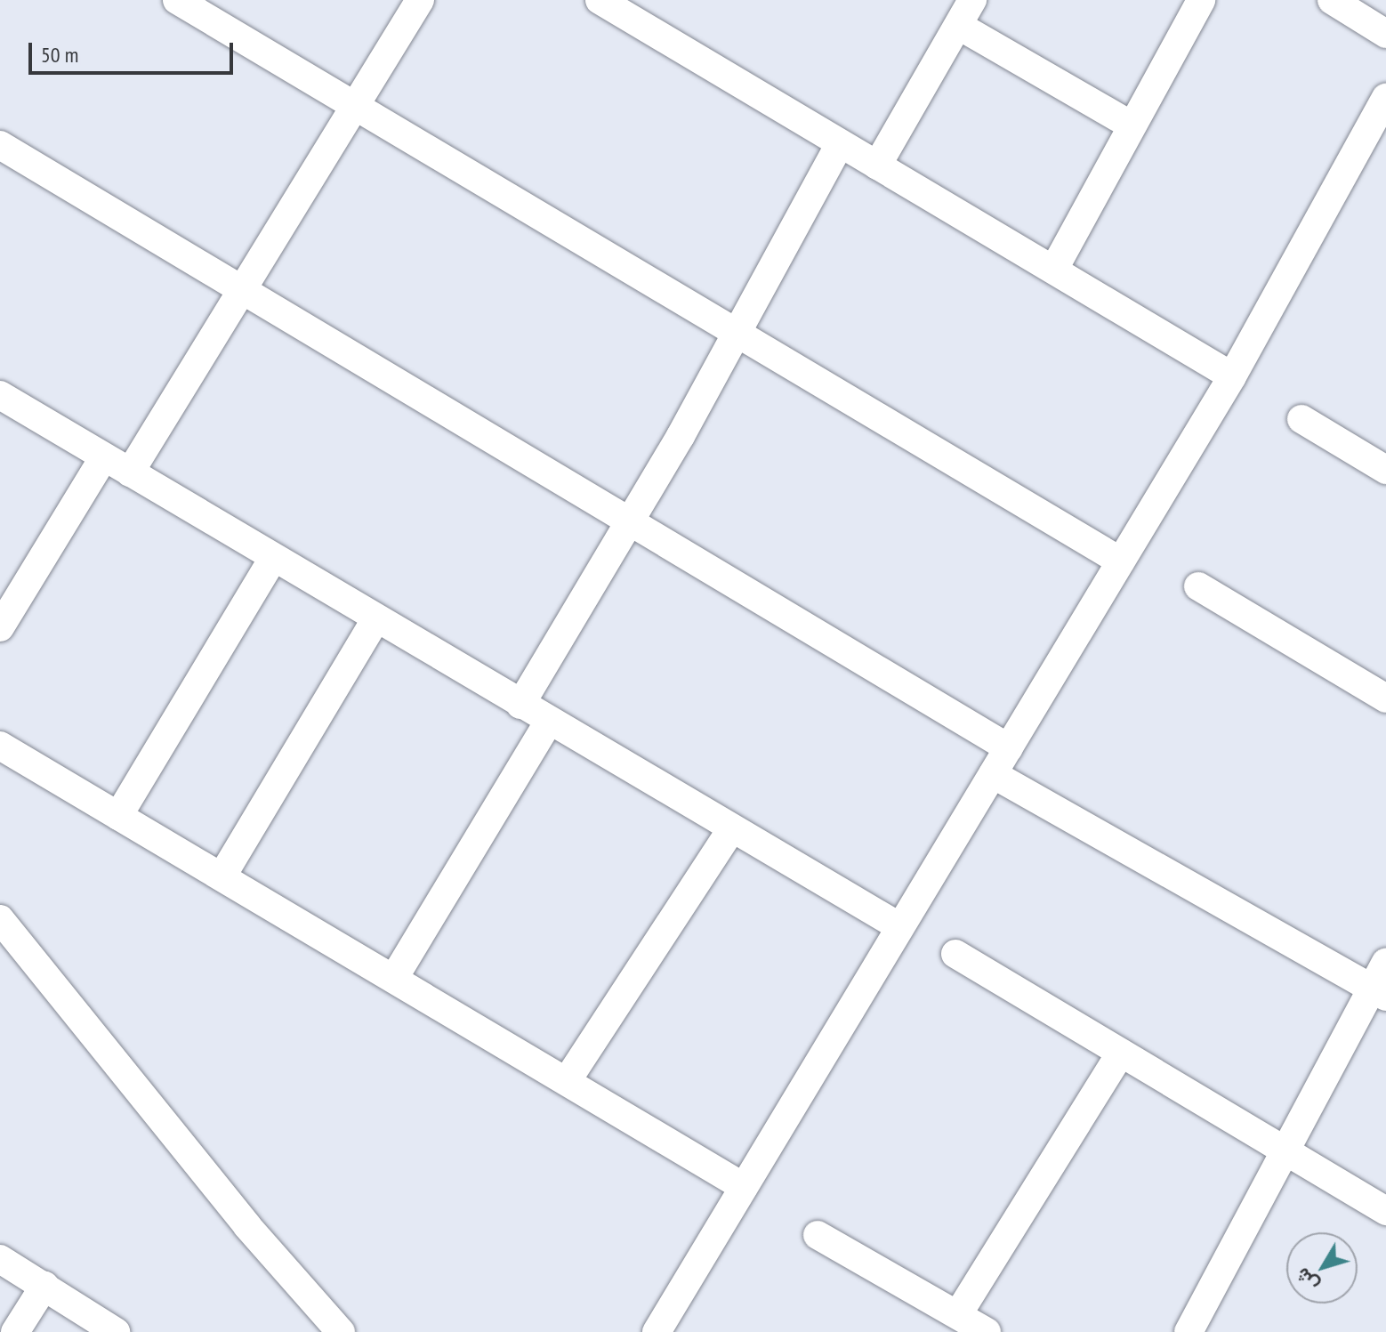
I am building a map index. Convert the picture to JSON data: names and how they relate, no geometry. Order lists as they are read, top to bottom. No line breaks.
{"scale_bar":"50 m","north":"bottom left"}
